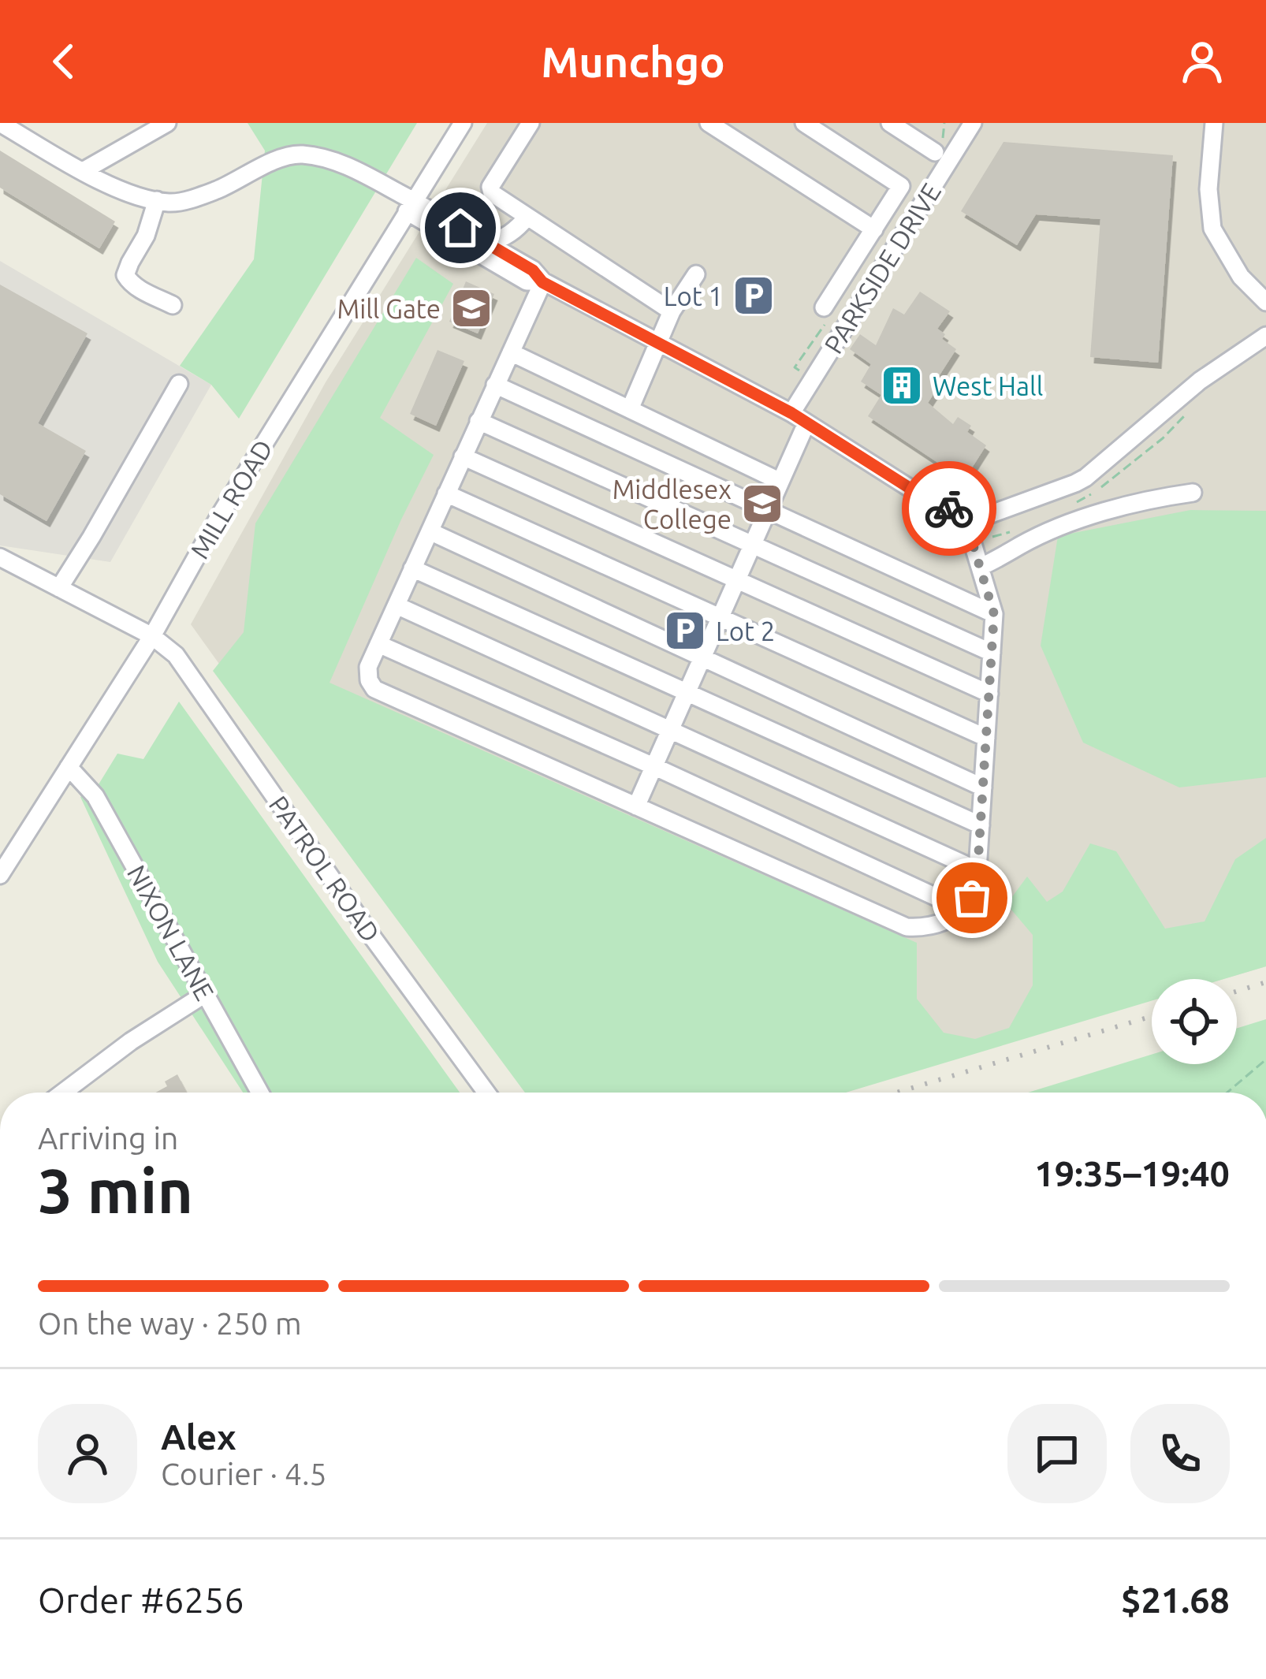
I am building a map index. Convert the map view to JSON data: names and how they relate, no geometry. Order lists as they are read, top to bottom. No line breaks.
{"streets":{"street":["PARKSIDE DRIVE","MILL ROAD","PATROL ROAD","NIXON LANE"]},"crossings":[["MILL ROAD","PATROL ROAD"],["MILL ROAD","NIXON LANE"]],"places":{"parking":["Lot 1","Lot 2"],"school or university":["Mill Gate","Middlesex College"],"building":["West Hall"]},"page":{"header":"Munchgo","heading":["3 min","Arriving in","19:35–19:40"],"panel":["Alex","Courier · 4.5","Order #6256","$21.68"],"bar":"On the way · 250 m"}}
